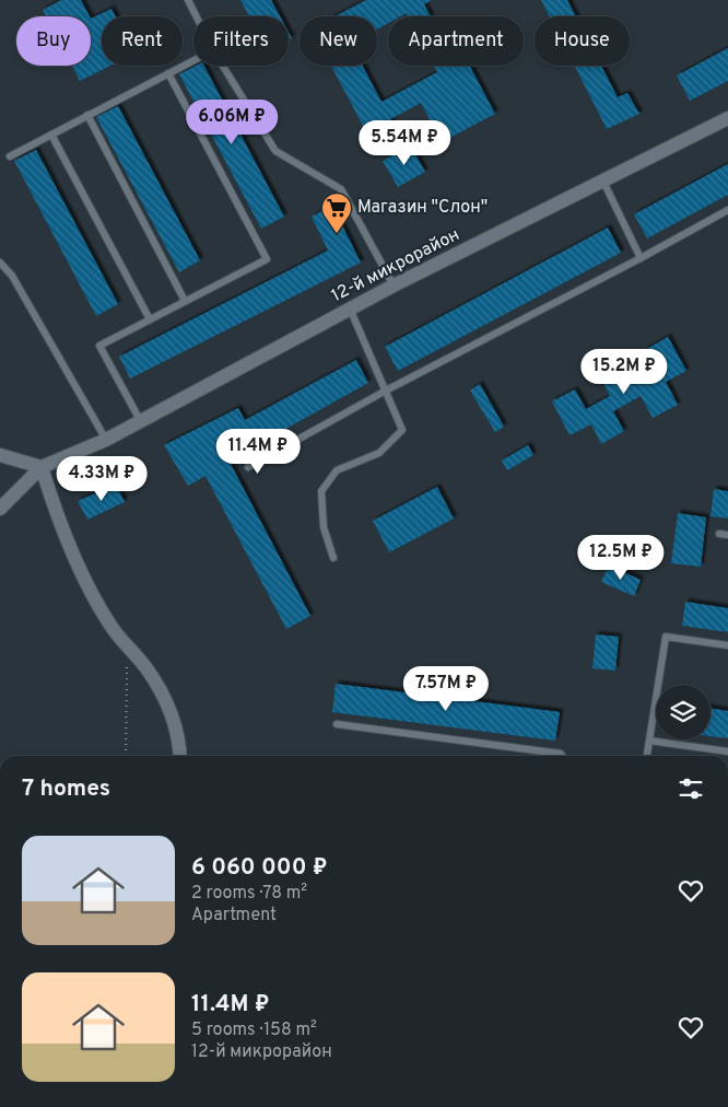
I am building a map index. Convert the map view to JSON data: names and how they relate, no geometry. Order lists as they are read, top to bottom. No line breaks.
{"streets":{"street":["12-й микрорайон"]},"places":{"supermarket":["Магазин \"Слон\""]},"page":{"chip":["Buy","Rent","Filters","New","Apartment","House"],"price":["6.06M ₽","5.54M ₽","15.2M ₽","11.4M ₽","4.33M ₽","12.5M ₽","7.57M ₽"],"heading":"7 homes","list":[{"name":"6 060 000 ₽","note":"2 rooms · 78 m² · Apartment"},{"name":"11.4M ₽","note":"5 rooms · 158 m² · 12-й микрорайон"}]}}
